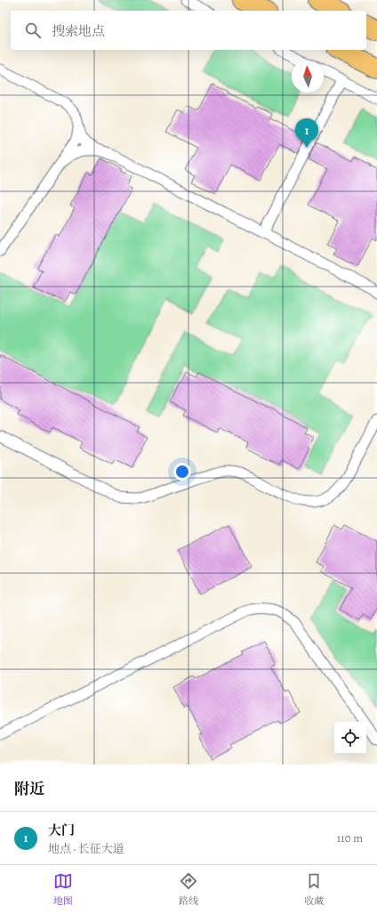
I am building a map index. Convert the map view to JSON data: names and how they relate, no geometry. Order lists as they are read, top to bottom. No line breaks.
{"north":"top","page":{"search":"搜索地点","pins":"1","heading":"附近","list":[{"mark":"1","name":"大门","note":"地点 · 长征大道","value":"110 m"}],"nav":["地图","路线","收藏"]}}
